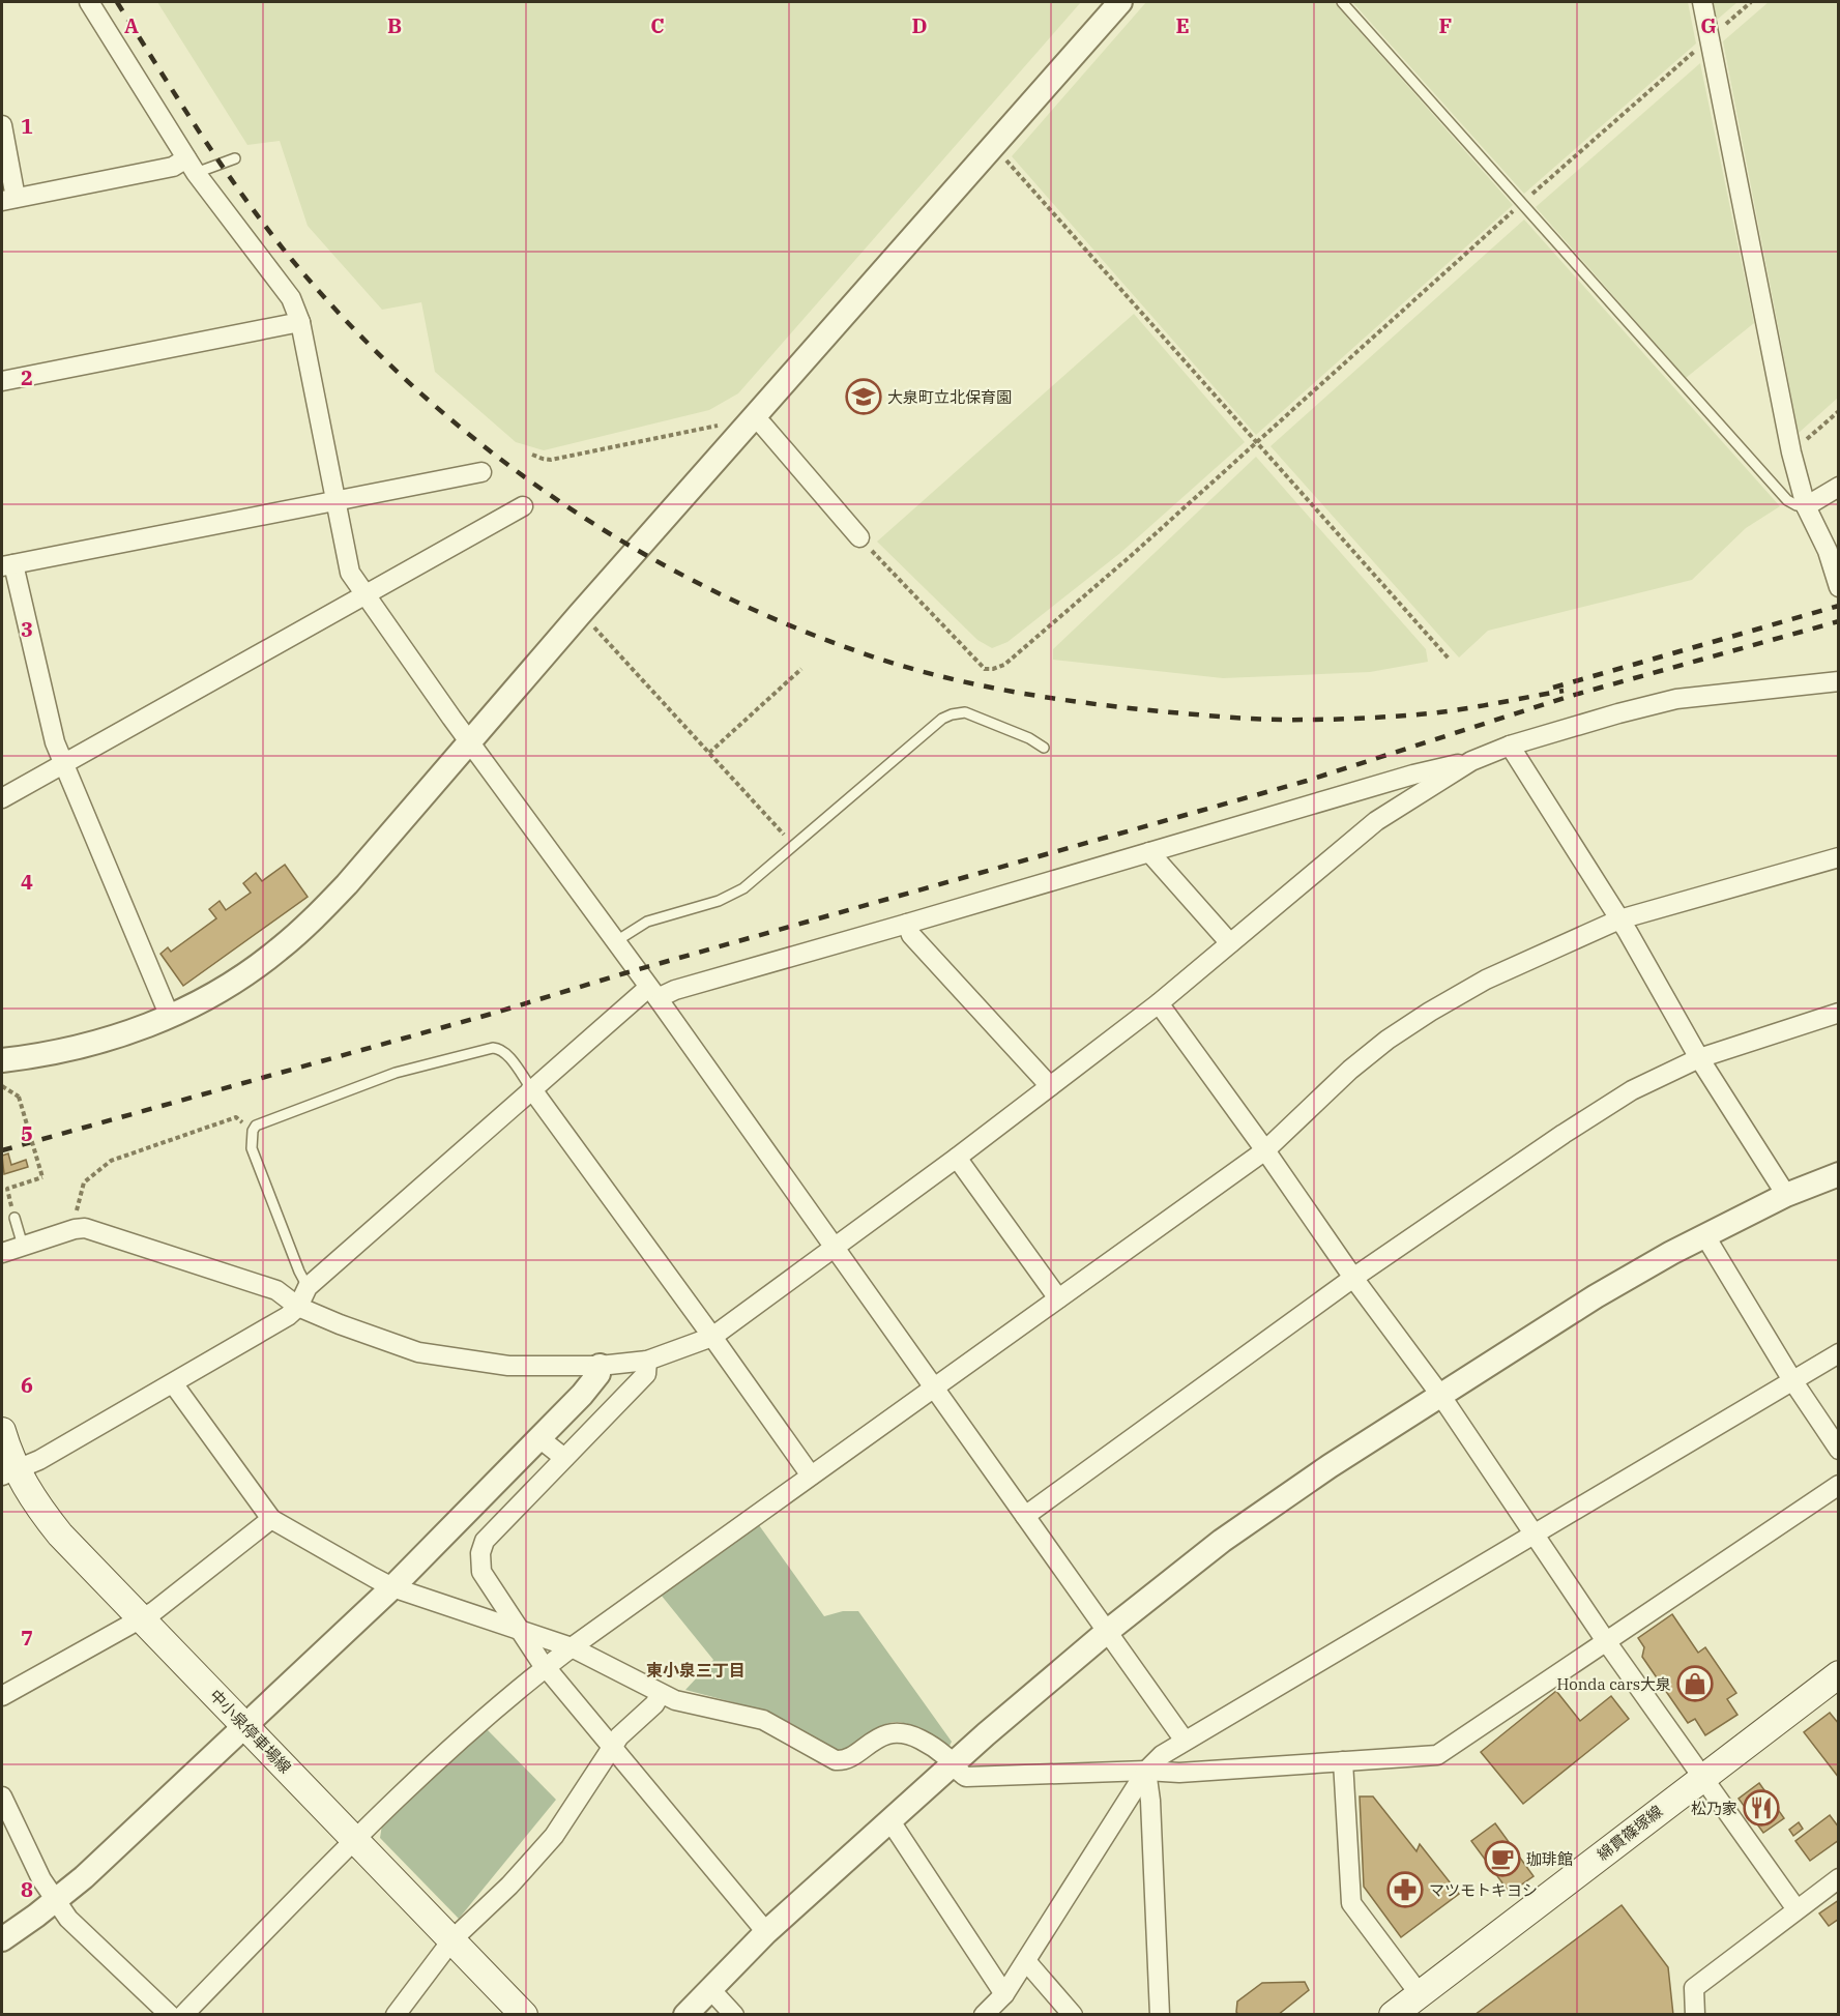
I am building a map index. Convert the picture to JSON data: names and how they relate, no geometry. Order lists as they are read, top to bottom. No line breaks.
{"streets":{"main road":["中小泉停車場線","綿貫篠塚線"]},"districts":["東小泉三丁目"],"places":{"school or university":["大泉町立北保育園"],"shop":["Honda cars大泉"],"restaurant":["松乃家"],"cafe":["珈琲館"],"pharmacy":["マツモトキヨシ"]},"grid":{"columns":["A","B","C","D","E","F","G"],"rows":["1","2","3","4","5","6","7","8"]}}
